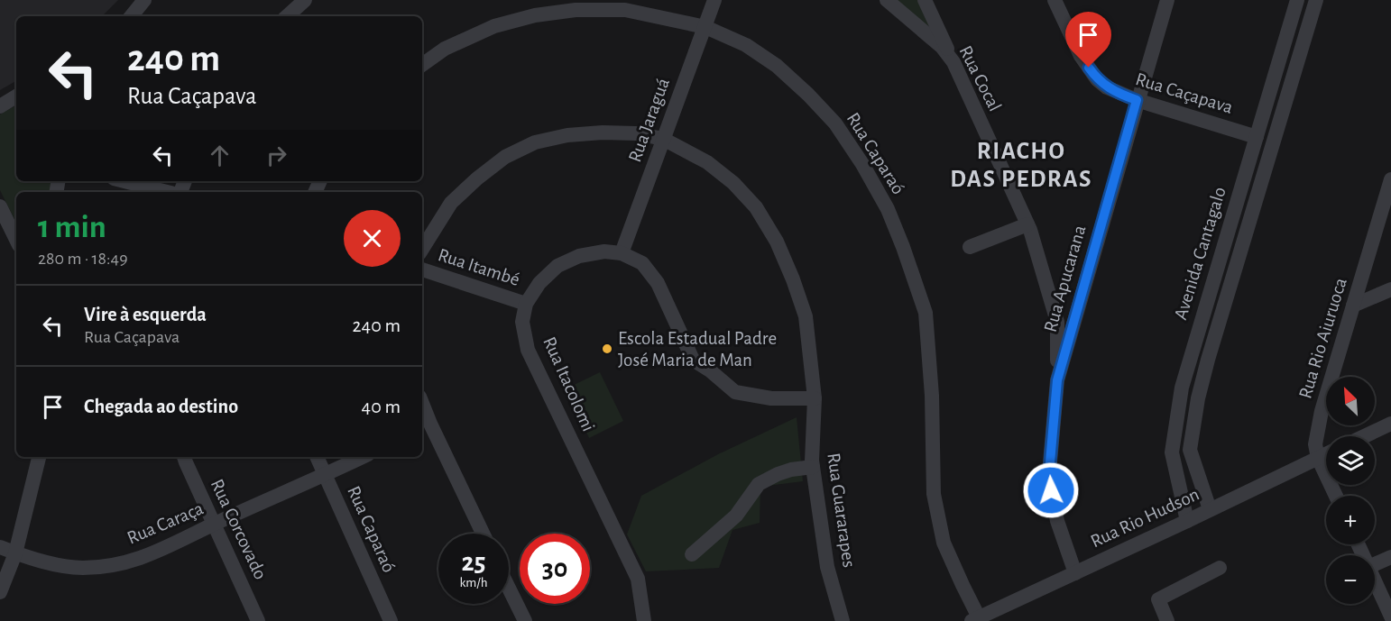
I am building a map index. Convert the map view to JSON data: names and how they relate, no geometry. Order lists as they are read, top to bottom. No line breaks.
{"streets":{"street":["Rua Cocal","Rua Caçapava","Rua Jaraguá","Rua Caparaó","Avenida Cantagalo","Rua Itambé","Rua Apucarana","Rua Rio Aiuruoca","Rua Itacolomi","Rua Guararapes","Rua Rio Hudson","Rua Caraça","Rua Corcovado"]},"crossings":[["Rua Cocal","Rua Apucarana"],["Rua Caçapava","Avenida Cantagalo"],["Rua Caçapava","Rua Apucarana"],["Rua Jaraguá","Rua Caparaó"],["Rua Jaraguá","Rua Itacolomi"],["Rua Jaraguá","Rua Guararapes"],["Rua Caparaó","Rua Rio Hudson"],["Rua Caparaó","Rua Caraça"],["Avenida Cantagalo","Rua Rio Hudson"],["Rua Itambé","Rua Itacolomi"],["Rua Apucarana","Rua Rio Hudson"],["Rua Rio Aiuruoca","Rua Rio Hudson"],["Rua Itacolomi","Rua Guararapes"],["Rua Caraça","Rua Corcovado"]],"districts":["RIACHO DAS PEDRAS"],"places":["Escola Estadual Padre José Maria de Man"],"north":"top left","page":{"turn":["240 m","Rua Caçapava"],"heading":["1 min","280 m · 18:49"],"list":[{"name":"Vire à esquerda","note":"Rua Caçapava","value":"240 m"},{"name":"Chegada ao destino","value":"40 m"}],"map_buttons":["+","−"],"speed":"25 km/h","limit":"30"}}
